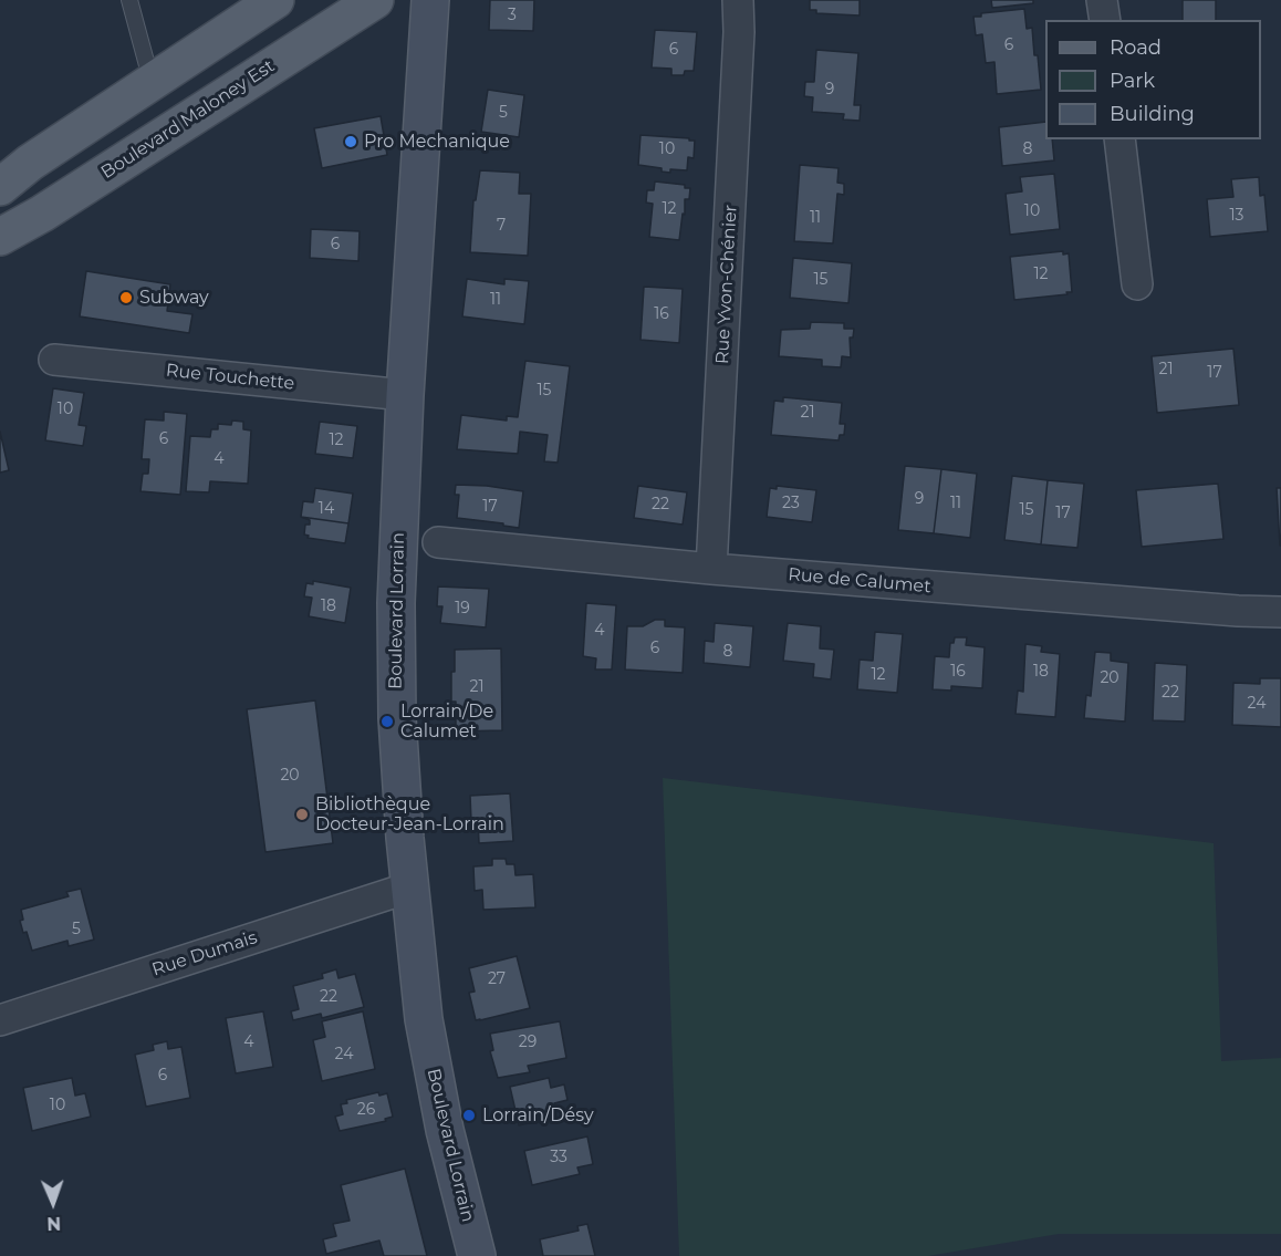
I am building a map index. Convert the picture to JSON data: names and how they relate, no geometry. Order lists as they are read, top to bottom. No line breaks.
{"streets":{"main road":["Boulevard Maloney Est","Boulevard Lorrain"],"street":["Rue Yvon-Chénier","Rue Touchette","Rue de Calumet","Rue Dumais"]},"crossings":[["Rue Yvon-Chénier","Rue de Calumet"],["Rue Touchette","Boulevard Lorrain"],["Boulevard Lorrain","Rue Dumais"]],"places":["Pro Mechanique","Subway","Lorrain/De Calumet","Bibliothèque Docteur-Jean-Lorrain","Lorrain/Désy"],"house_numbers":["3","6","6","9","5","10","8","12","10","13","11","7","6","12","15","11","16","21","17","15","10","21","6","12","4","9","23","11","22","17","14","15","17","18","19","4","6","8","16","18","12","20","21","22","24","20","5","27","22","4","29","24","6","10","26","33"],"legend":["Road","Park","Building"],"north":"bottom"}
